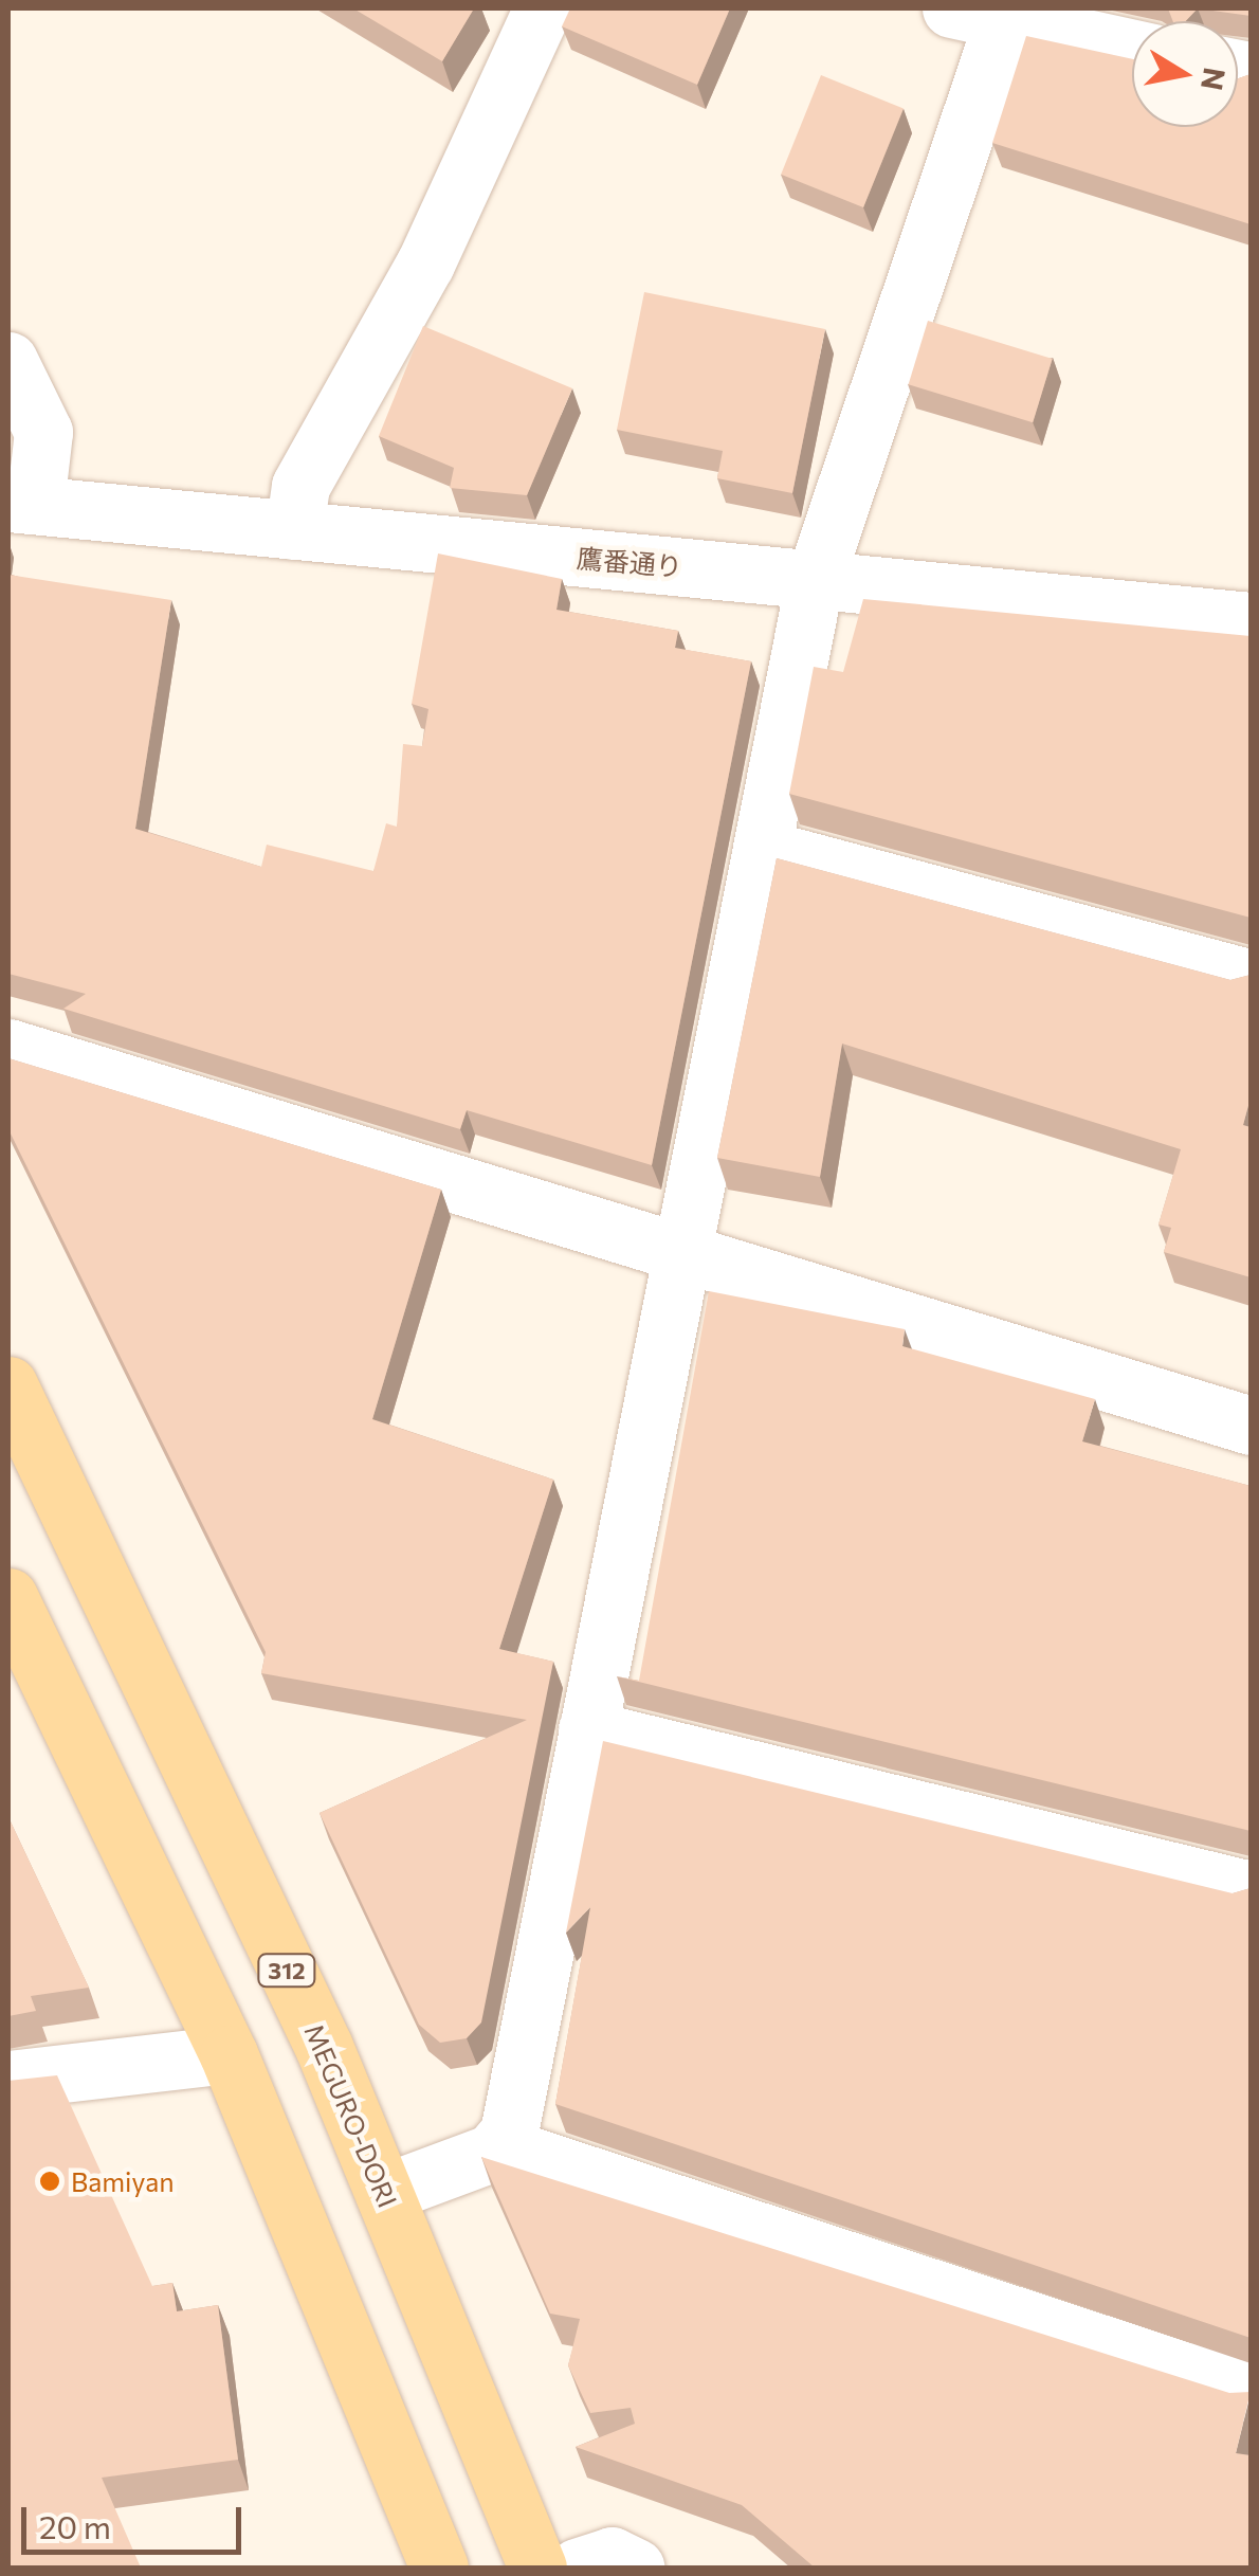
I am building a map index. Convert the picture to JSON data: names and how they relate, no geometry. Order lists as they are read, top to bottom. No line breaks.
{"streets":{"main road":["312","MEGURO-DORI"],"street":["鷹番通り"]},"places":["Bamiyan"],"scale_bar":"20 m","north":"right"}
